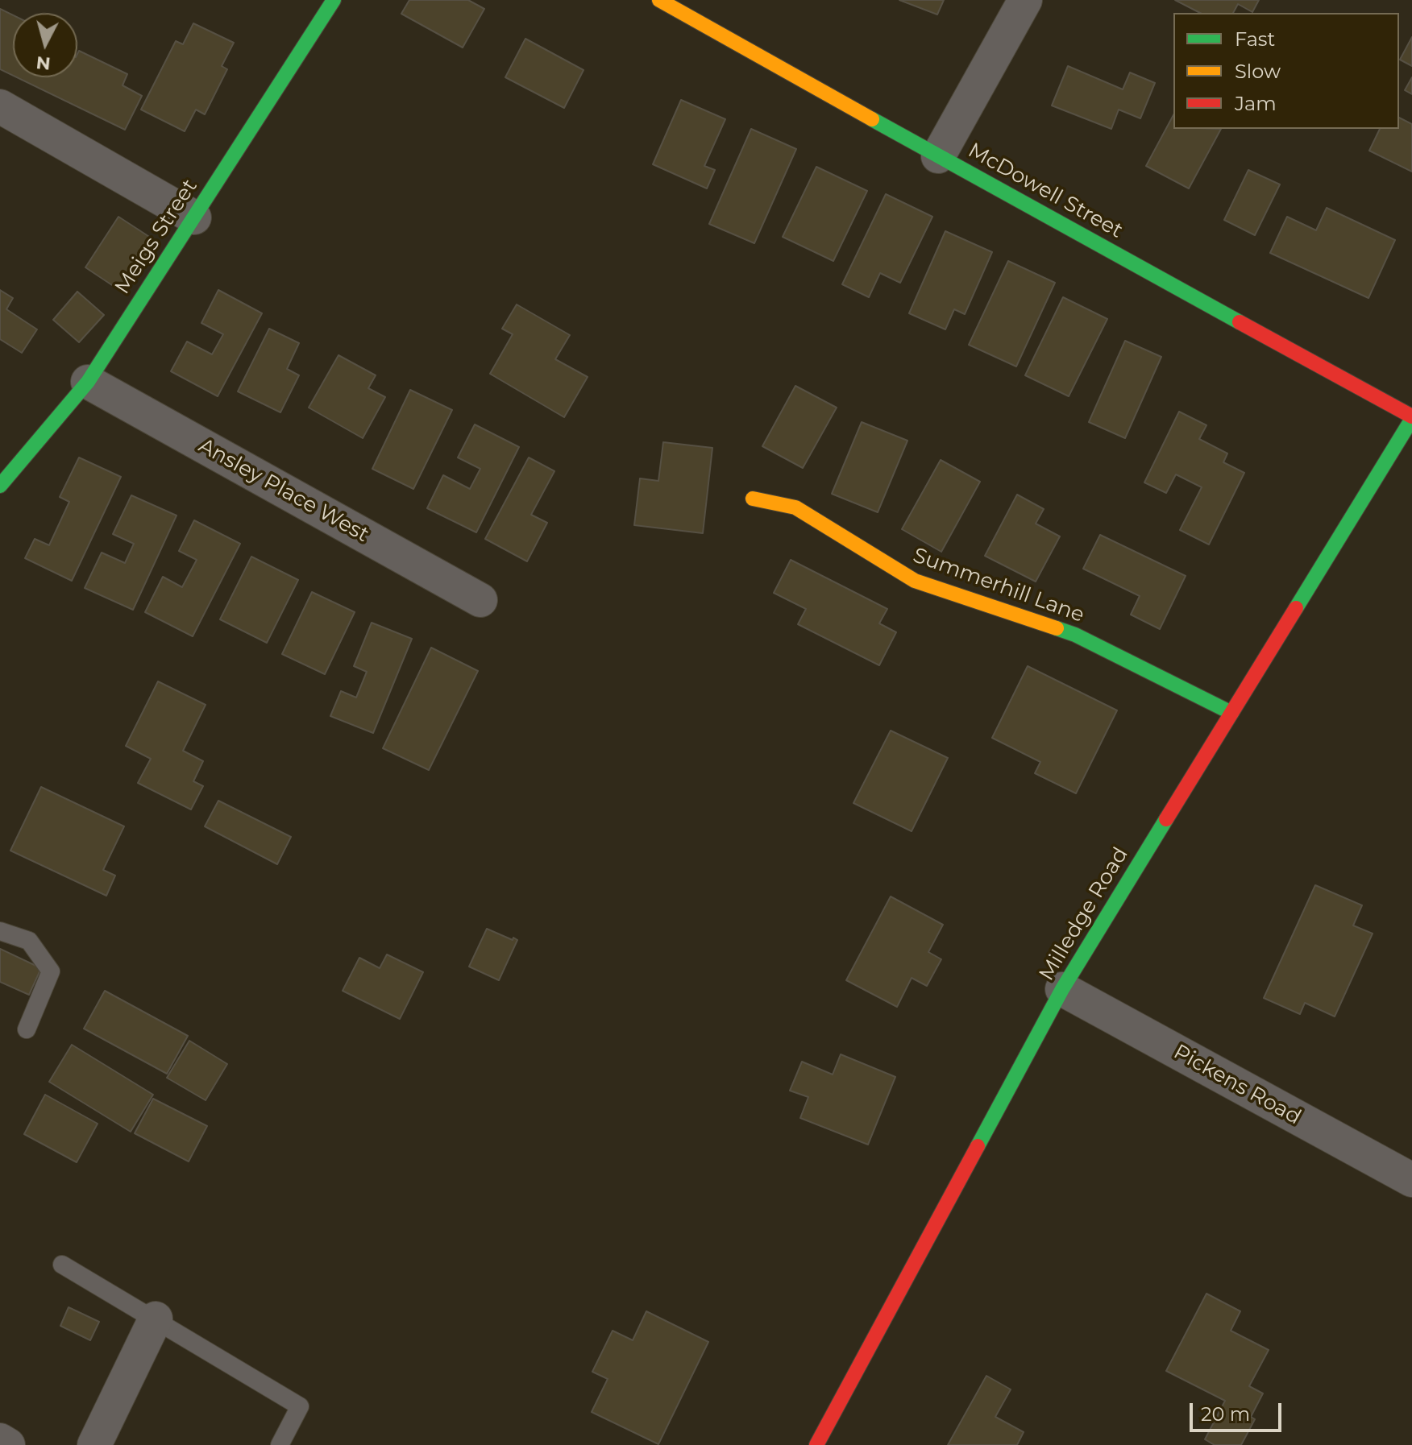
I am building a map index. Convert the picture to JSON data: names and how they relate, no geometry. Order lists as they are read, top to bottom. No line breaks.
{"streets":{"street":["McDowell Street","Meigs Street","Ansley Place West","Summerhill Lane","Milledge Road","Pickens Road"]},"crossings":[["McDowell Street","Milledge Road"],["Meigs Street","Ansley Place West"],["Summerhill Lane","Milledge Road"],["Milledge Road","Pickens Road"]],"legend":["Fast","Slow","Jam"],"scale_bar":"20 m","north":"bottom"}
